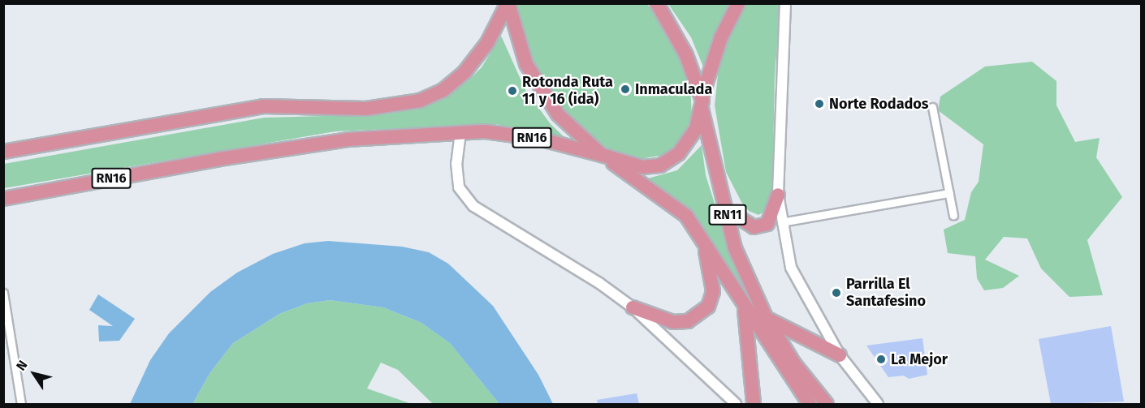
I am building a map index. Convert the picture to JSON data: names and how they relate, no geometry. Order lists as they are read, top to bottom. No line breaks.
{"streets":{"highway":["RN16","RN11"]},"crossings":[["RN16","RN11"]],"places":["Inmaculada","Rotonda Ruta 11 y 16 (ida)","Norte Rodados","Parrilla El Santafesino","La Mejor"],"north":"top left"}
